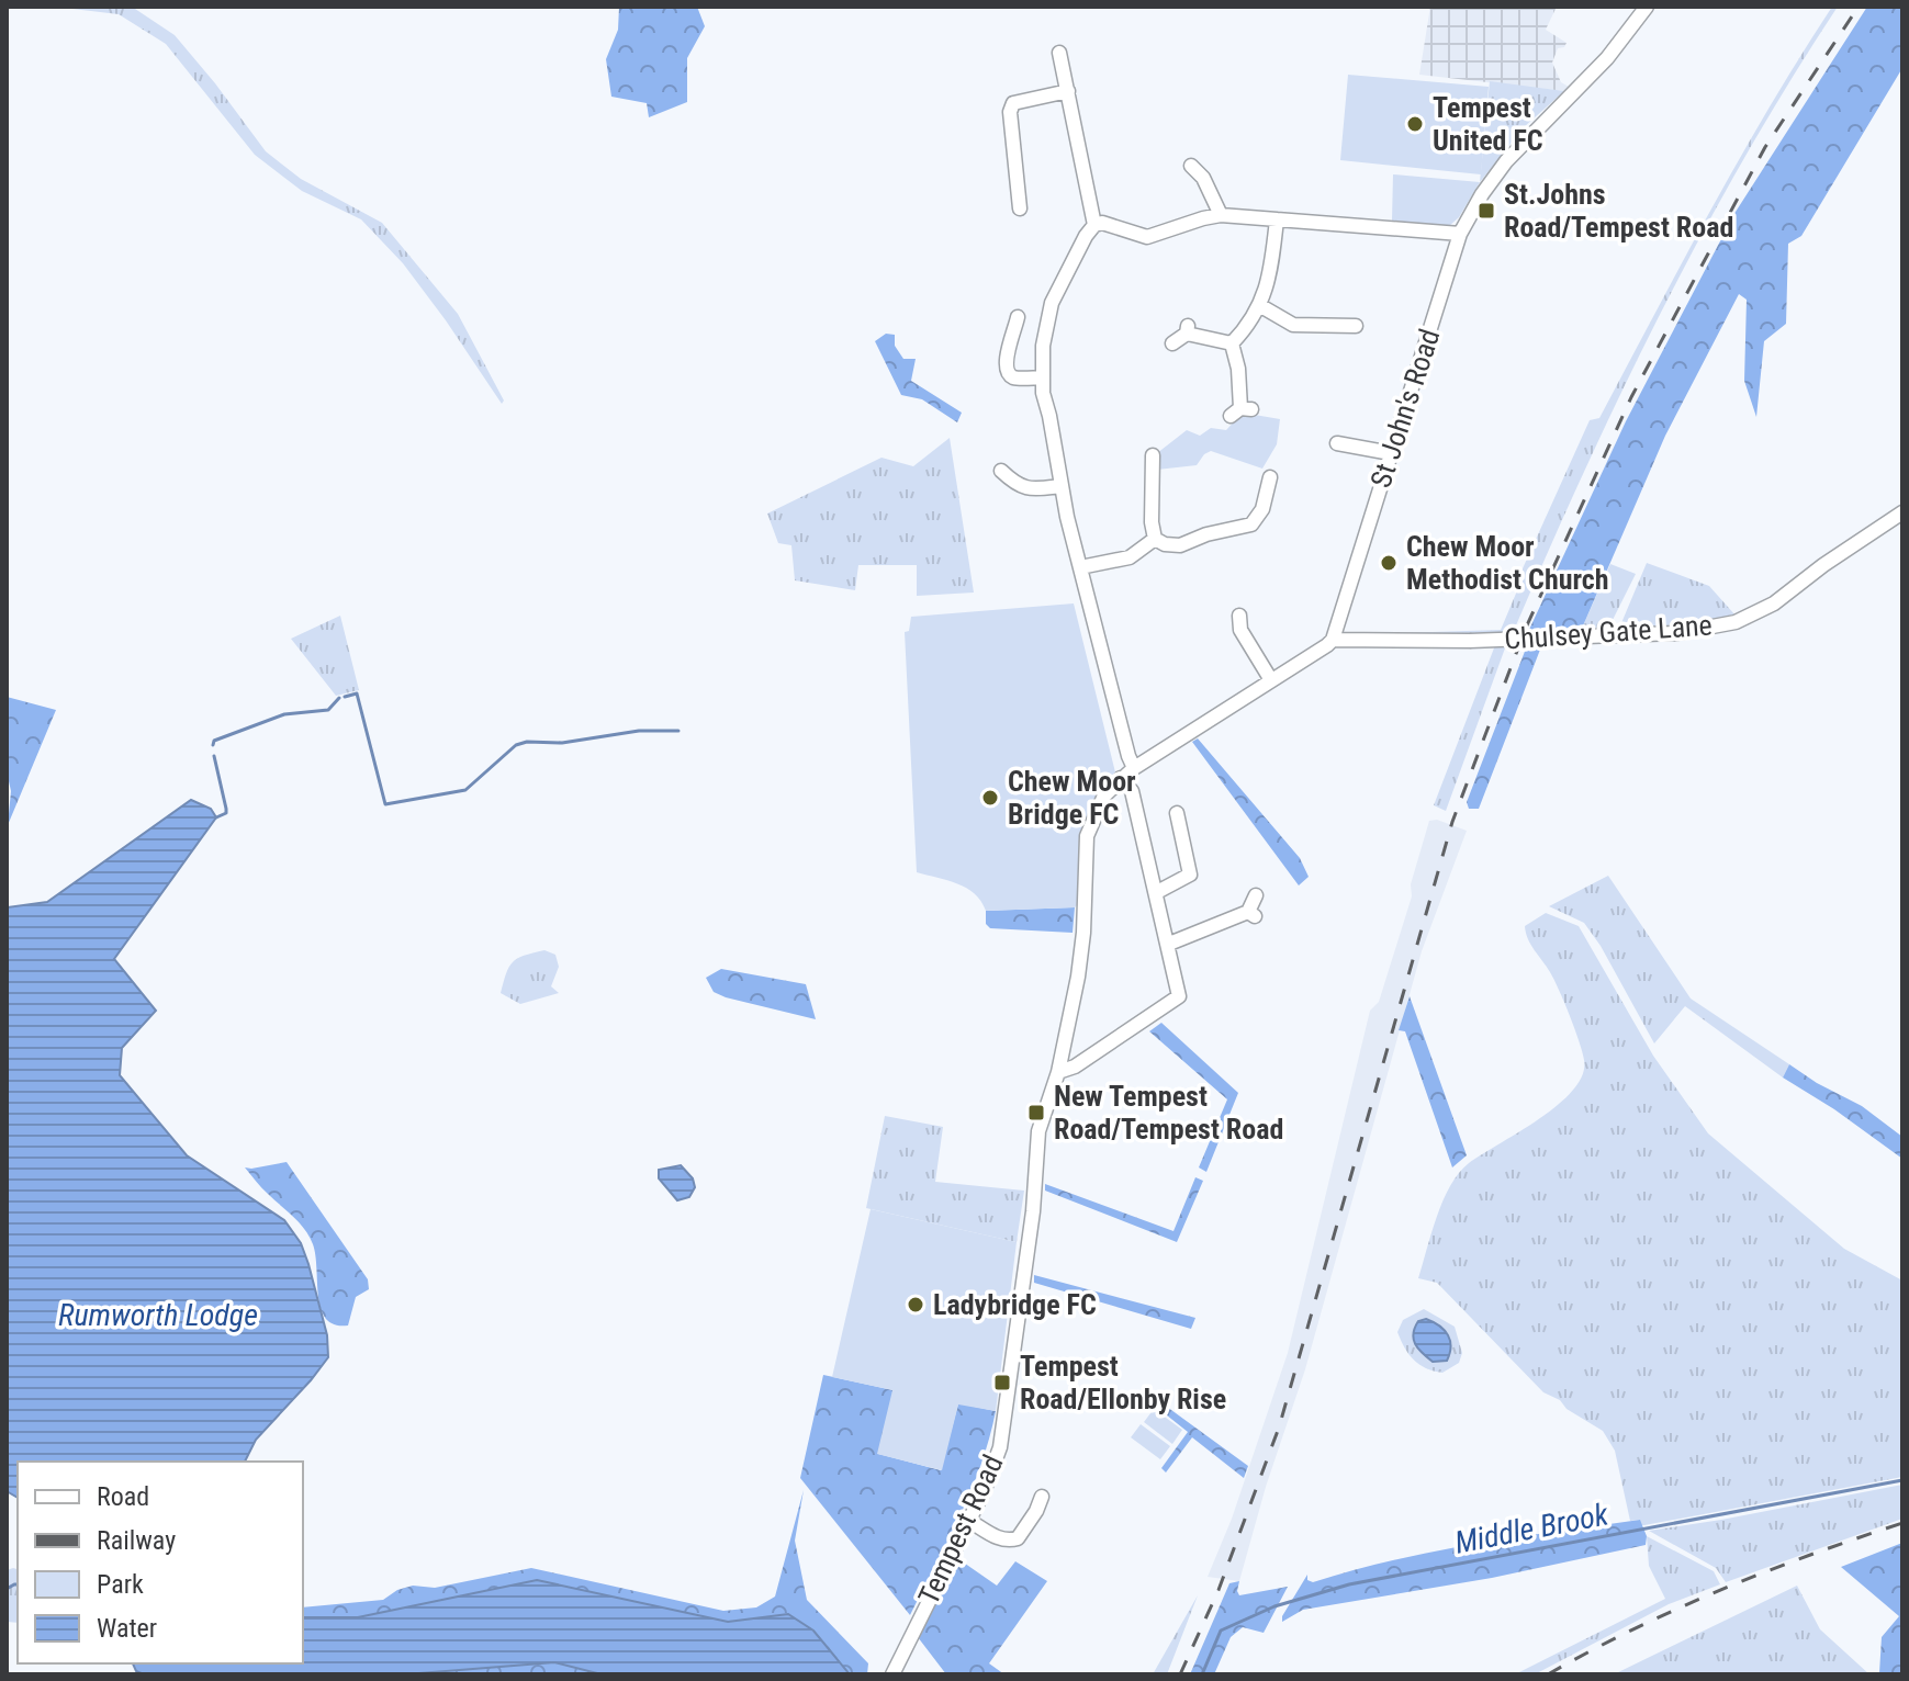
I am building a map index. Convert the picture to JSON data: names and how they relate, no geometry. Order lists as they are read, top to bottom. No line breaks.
{"streets":{"street":["St John's Road","Chulsey Gate Lane","Tempest Road"]},"crossings":[["St John's Road","Chulsey Gate Lane"]],"water":["Rumworth Lodge","Middle Brook"],"places":{"other":["Tempest United FC","Chew Moor Methodist Church","Chew Moor Bridge FC","Ladybridge FC"],"transit":["St.Johns Road/Tempest Road","New Tempest Road/Tempest Road","Tempest Road/Ellonby Rise"]},"legend":["Road","Railway","Park","Water"]}
